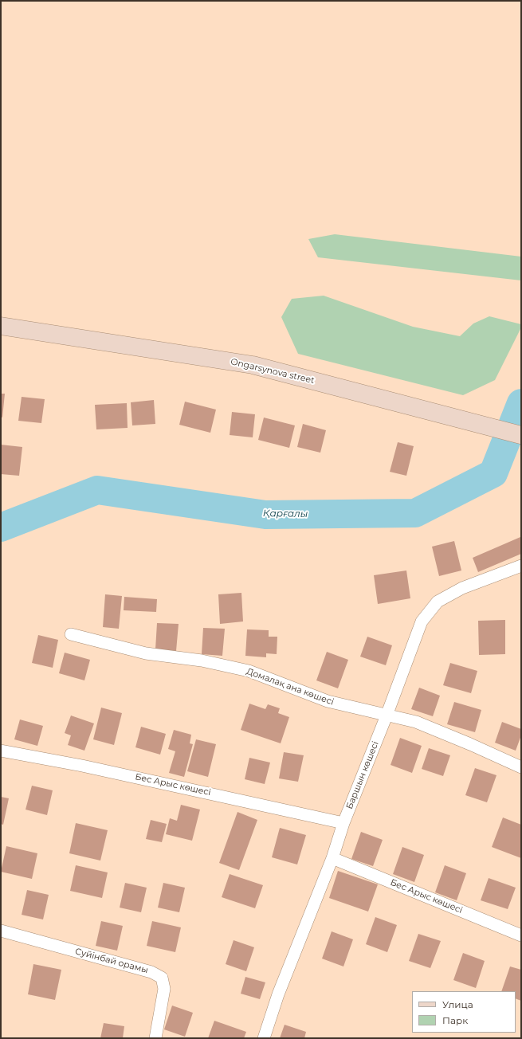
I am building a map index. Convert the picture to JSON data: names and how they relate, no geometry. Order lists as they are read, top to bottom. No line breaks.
{"streets":{"main road":["Ongarsynova street"],"street":["Домалақ ана көшесі","Баршын көшесі","Бес Арыс көшесі","Суйінбай орамы"]},"crossings":[["Домалақ ана көшесі","Баршын көшесі"],["Баршын көшесі","Бес Арыс көшесі"]],"water":["Қарғалы"],"legend":["Улица","Парк"]}
